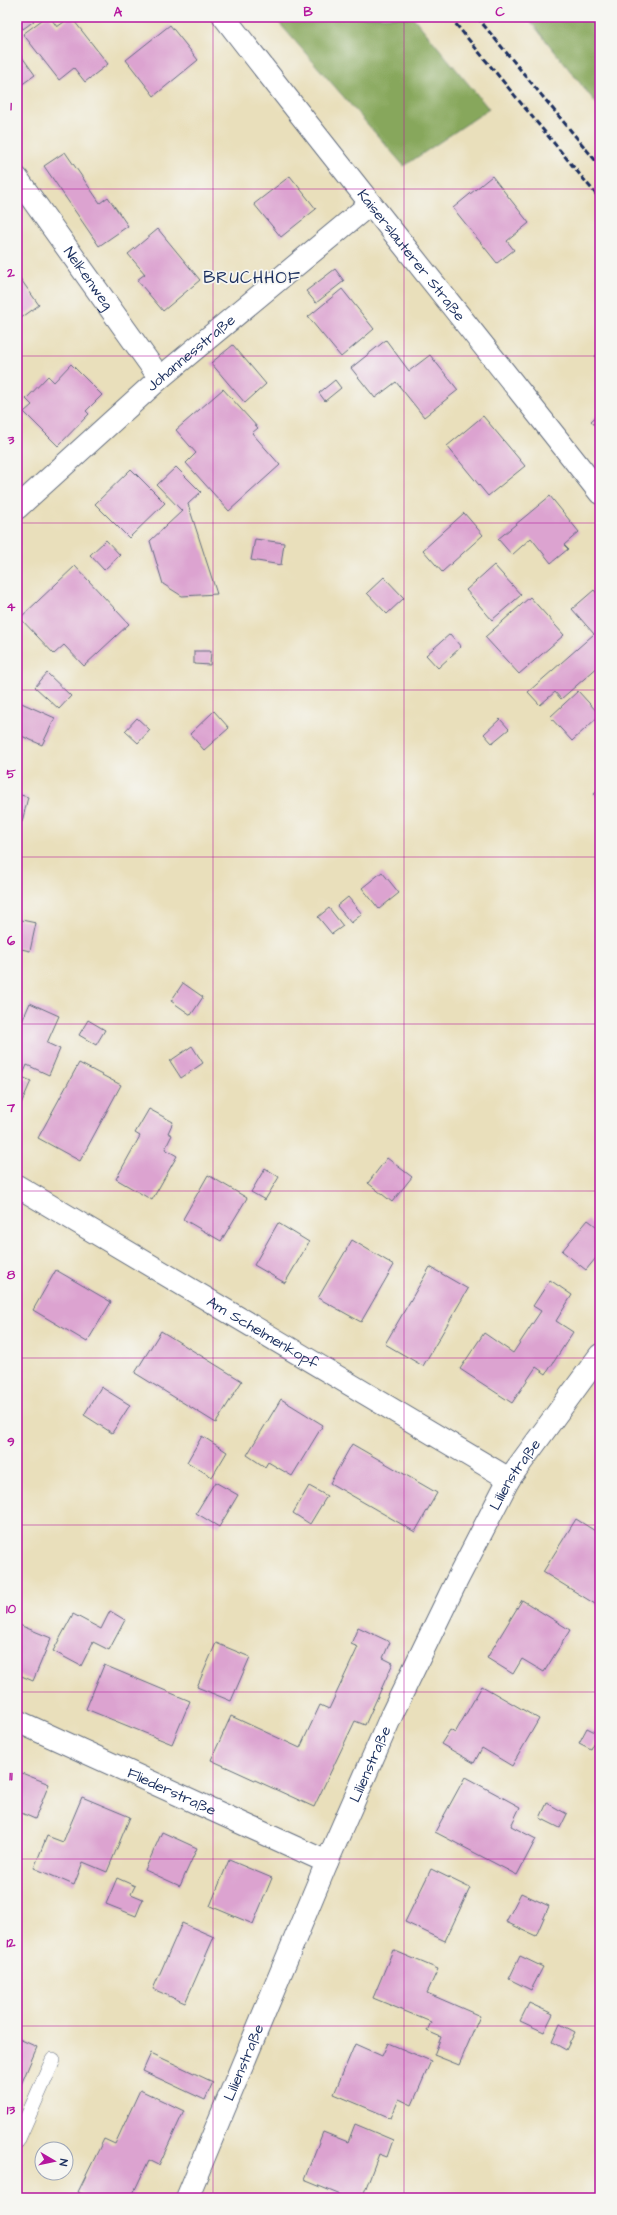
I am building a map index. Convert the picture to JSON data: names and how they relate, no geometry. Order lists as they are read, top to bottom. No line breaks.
{"streets":{"street":["Kaiserslauterer Straße","Nelkenweg","Johannesstraße","Am Schelmenkopf","Lilienstraße","Fliederstraße"]},"crossings":[["Kaiserslauterer Straße","Johannesstraße"],["Nelkenweg","Johannesstraße"],["Am Schelmenkopf","Lilienstraße"],["Lilienstraße","Fliederstraße"]],"districts":["BRUCHHOF"],"north":"right","grid":{"columns":["A","B","C"],"rows":["1","2","3","4","5","6","7","8","9","10","11","12","13"]}}
